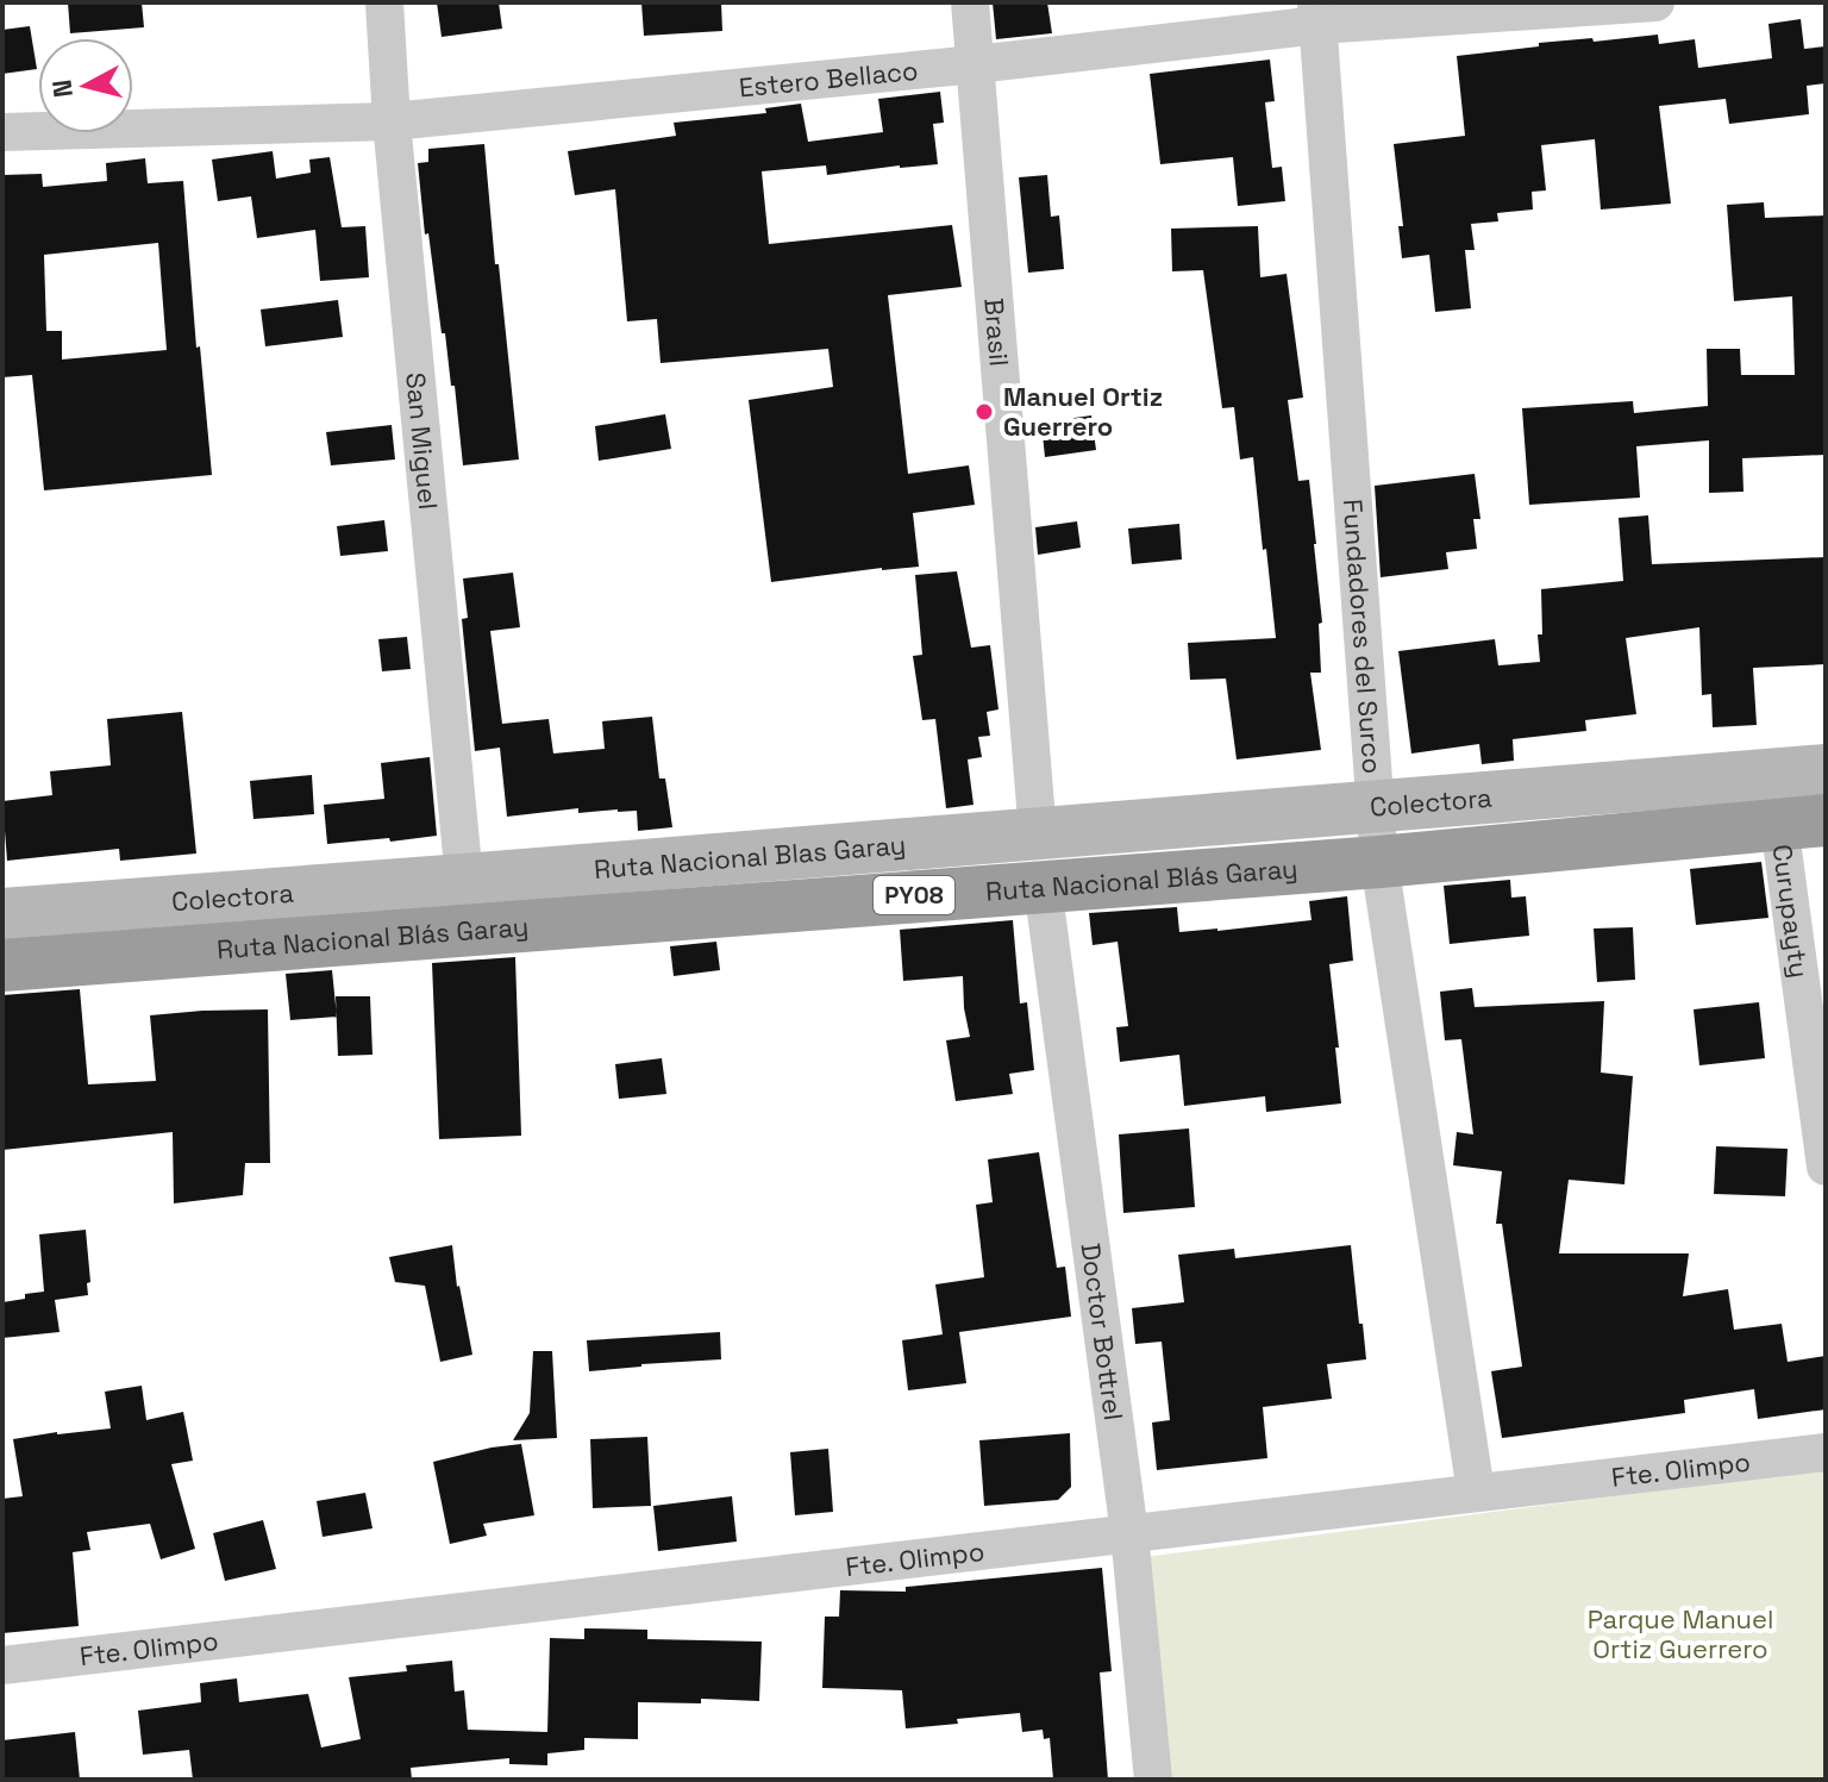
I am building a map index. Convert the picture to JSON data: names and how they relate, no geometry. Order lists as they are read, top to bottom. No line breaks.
{"streets":{"highway":["Ruta Nacional Blás Garay","PY08"],"main road":["Colectora","Ruta Nacional Blas Garay"],"street":["Estero Bellaco","Brasil","San Miguel","Fundadores del Surco","Curupayty","Doctor Bottrel","Fte. Olimpo"]},"crossings":[["Estero Bellaco","Brasil"],["Estero Bellaco","San Miguel"],["Estero Bellaco","Fundadores del Surco"],["Brasil","Colectora"],["Brasil","Ruta Nacional Blas Garay"],["San Miguel","Colectora"],["San Miguel","Ruta Nacional Blas Garay"],["Fundadores del Surco","Colectora"],["Fundadores del Surco","Ruta Nacional Blás Garay"],["Fundadores del Surco","Fte. Olimpo"],["Colectora","Ruta Nacional Blas Garay"],["Ruta Nacional Blás Garay","Curupayty"],["Ruta Nacional Blás Garay","Doctor Bottrel"],["Doctor Bottrel","Fte. Olimpo"]],"parks":["Parque Manuel Ortiz Guerrero"],"places":["Manuel Ortiz Guerrero"],"north":"left"}
